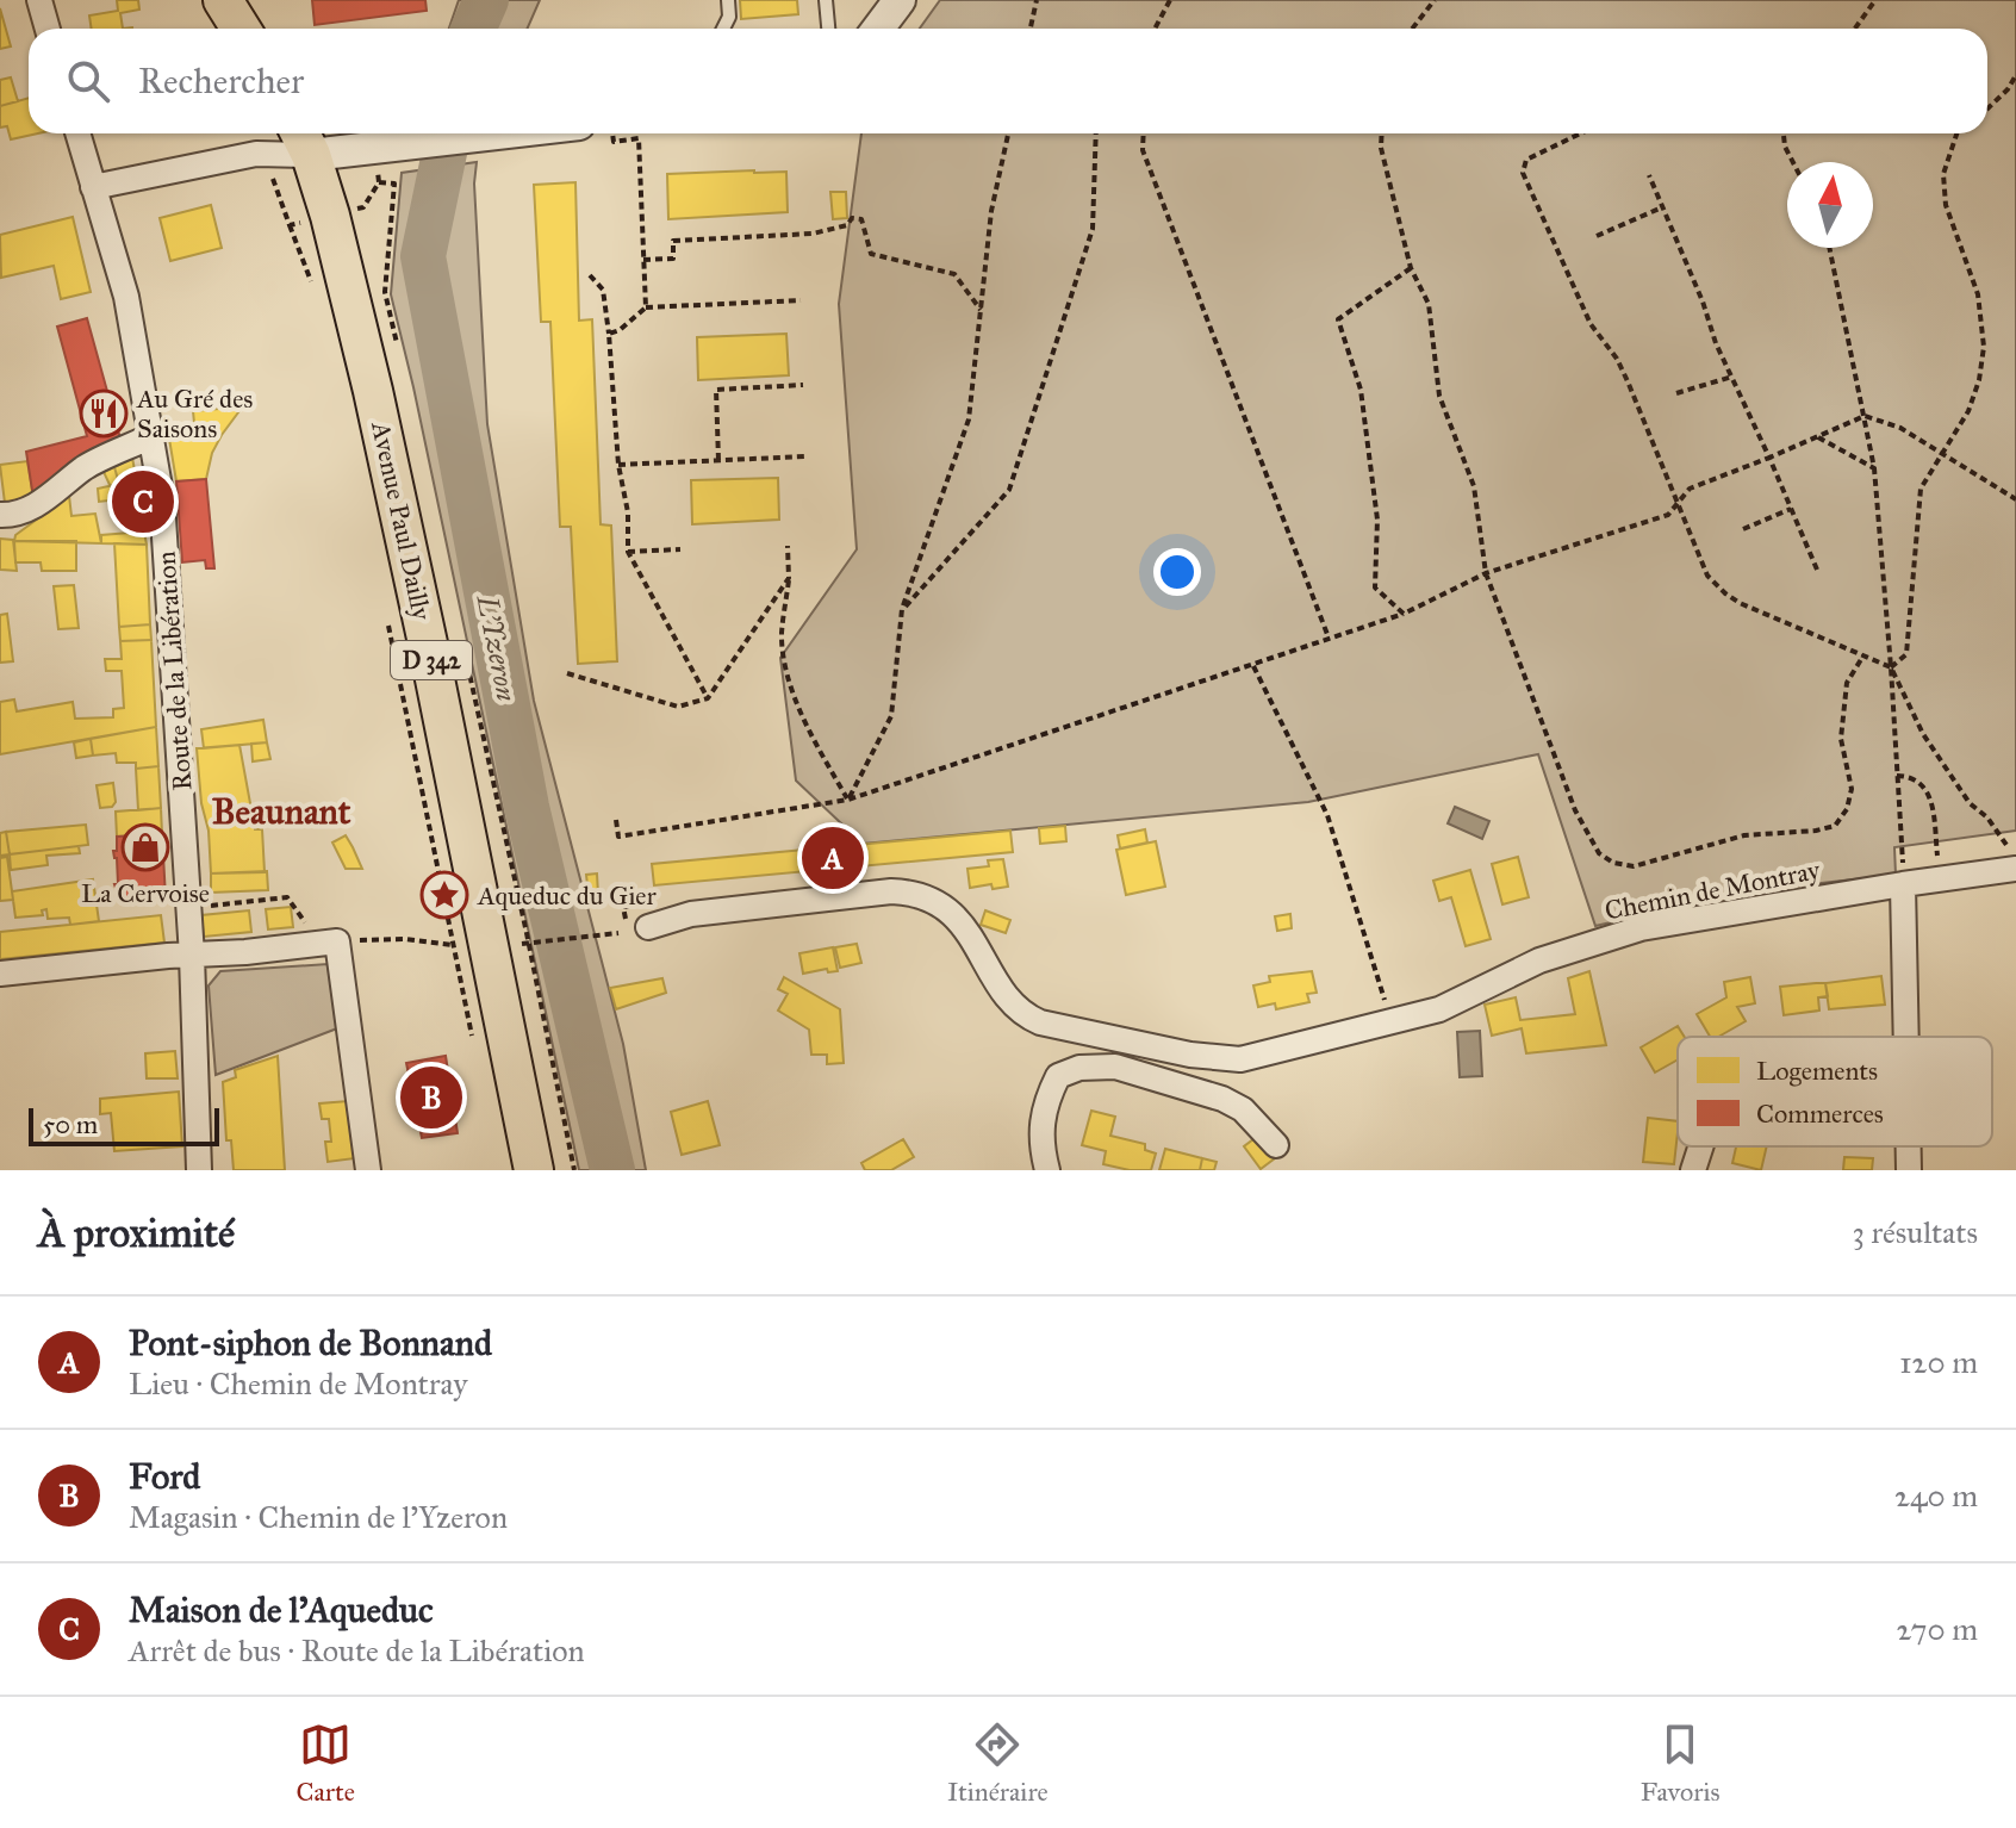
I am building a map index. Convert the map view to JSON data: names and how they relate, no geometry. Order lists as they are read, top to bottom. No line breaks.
{"streets":{"main road":["Avenue Paul Dailly","D 342"],"street":["Route de la Libération","Chemin de Montray"]},"districts":["Beaunant"],"water":["L'Yzeron"],"places":{"restaurant":["Au Gré des Saisons"],"shop":["La Cervoise"],"place":["Aqueduc du Gier"]},"legend":["Logements","Commerces"],"scale_bar":"50 m","north":"top","page":{"search":"Rechercher","pins":["C","A","B"],"scale":"50 m","heading":["À proximité","3 résultats"],"list":[{"mark":"A","name":"Pont-siphon de Bonnand","note":"Lieu · Chemin de Montray","value":"120 m"},{"mark":"B","name":"Ford","note":"Magasin · Chemin de l'Yzeron","value":"240 m"},{"mark":"C","name":"Maison de l'Aqueduc","note":"Arrêt de bus · Route de la Libération","value":"270 m"}],"nav":["Carte","Itinéraire","Favoris"]}}
